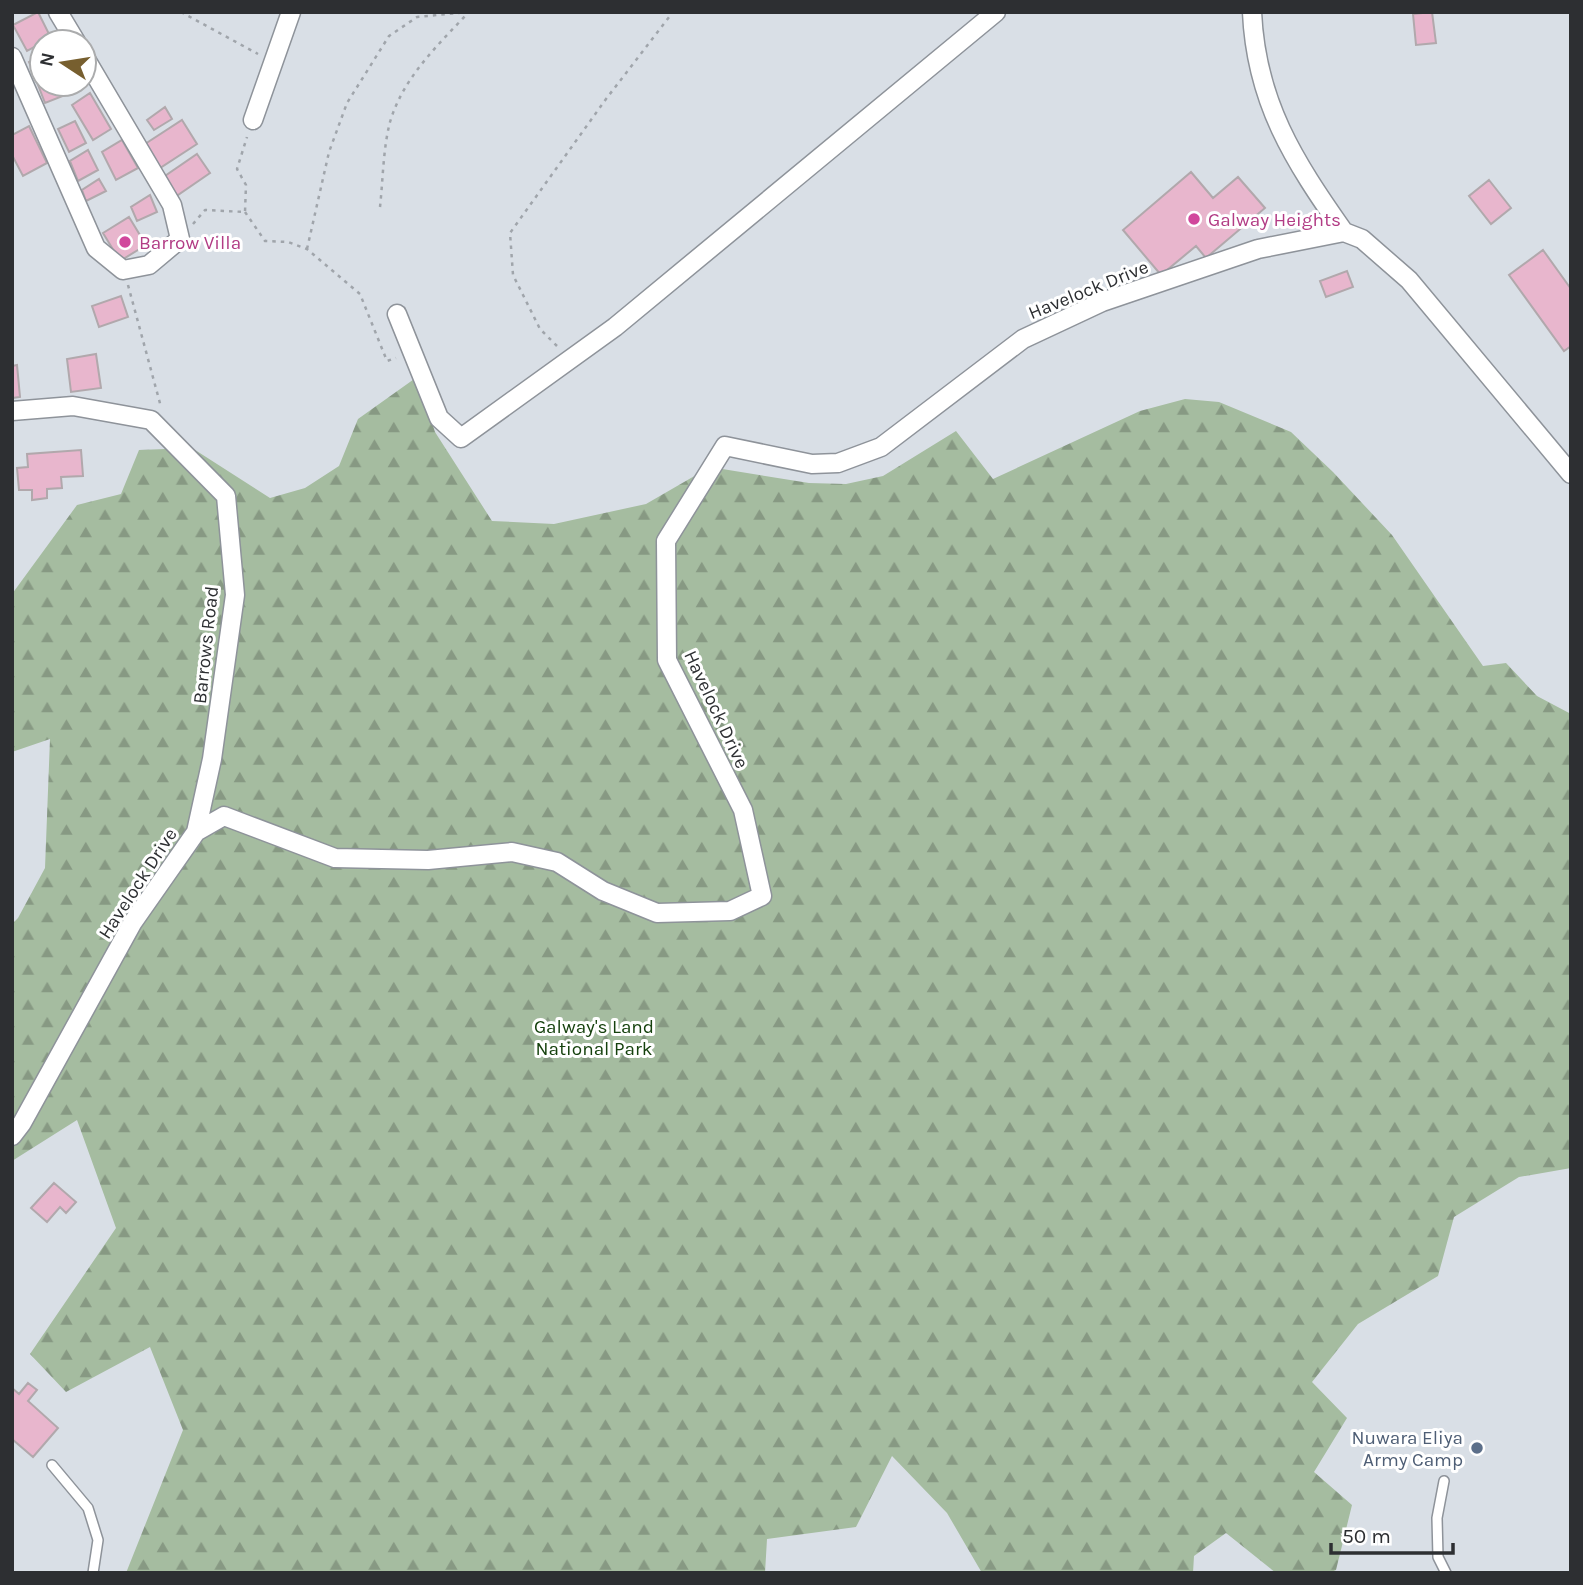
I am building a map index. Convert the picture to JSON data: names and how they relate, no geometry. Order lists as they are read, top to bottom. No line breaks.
{"streets":{"street":["Havelock Drive","Barrows Road"]},"crossings":[["Havelock Drive","Barrows Road"]],"parks":["Galway's Land National Park"],"places":["Galway Heights","Barrow Villa","Nuwara Eliya Army Camp"],"scale_bar":"50 m","north":"left"}
